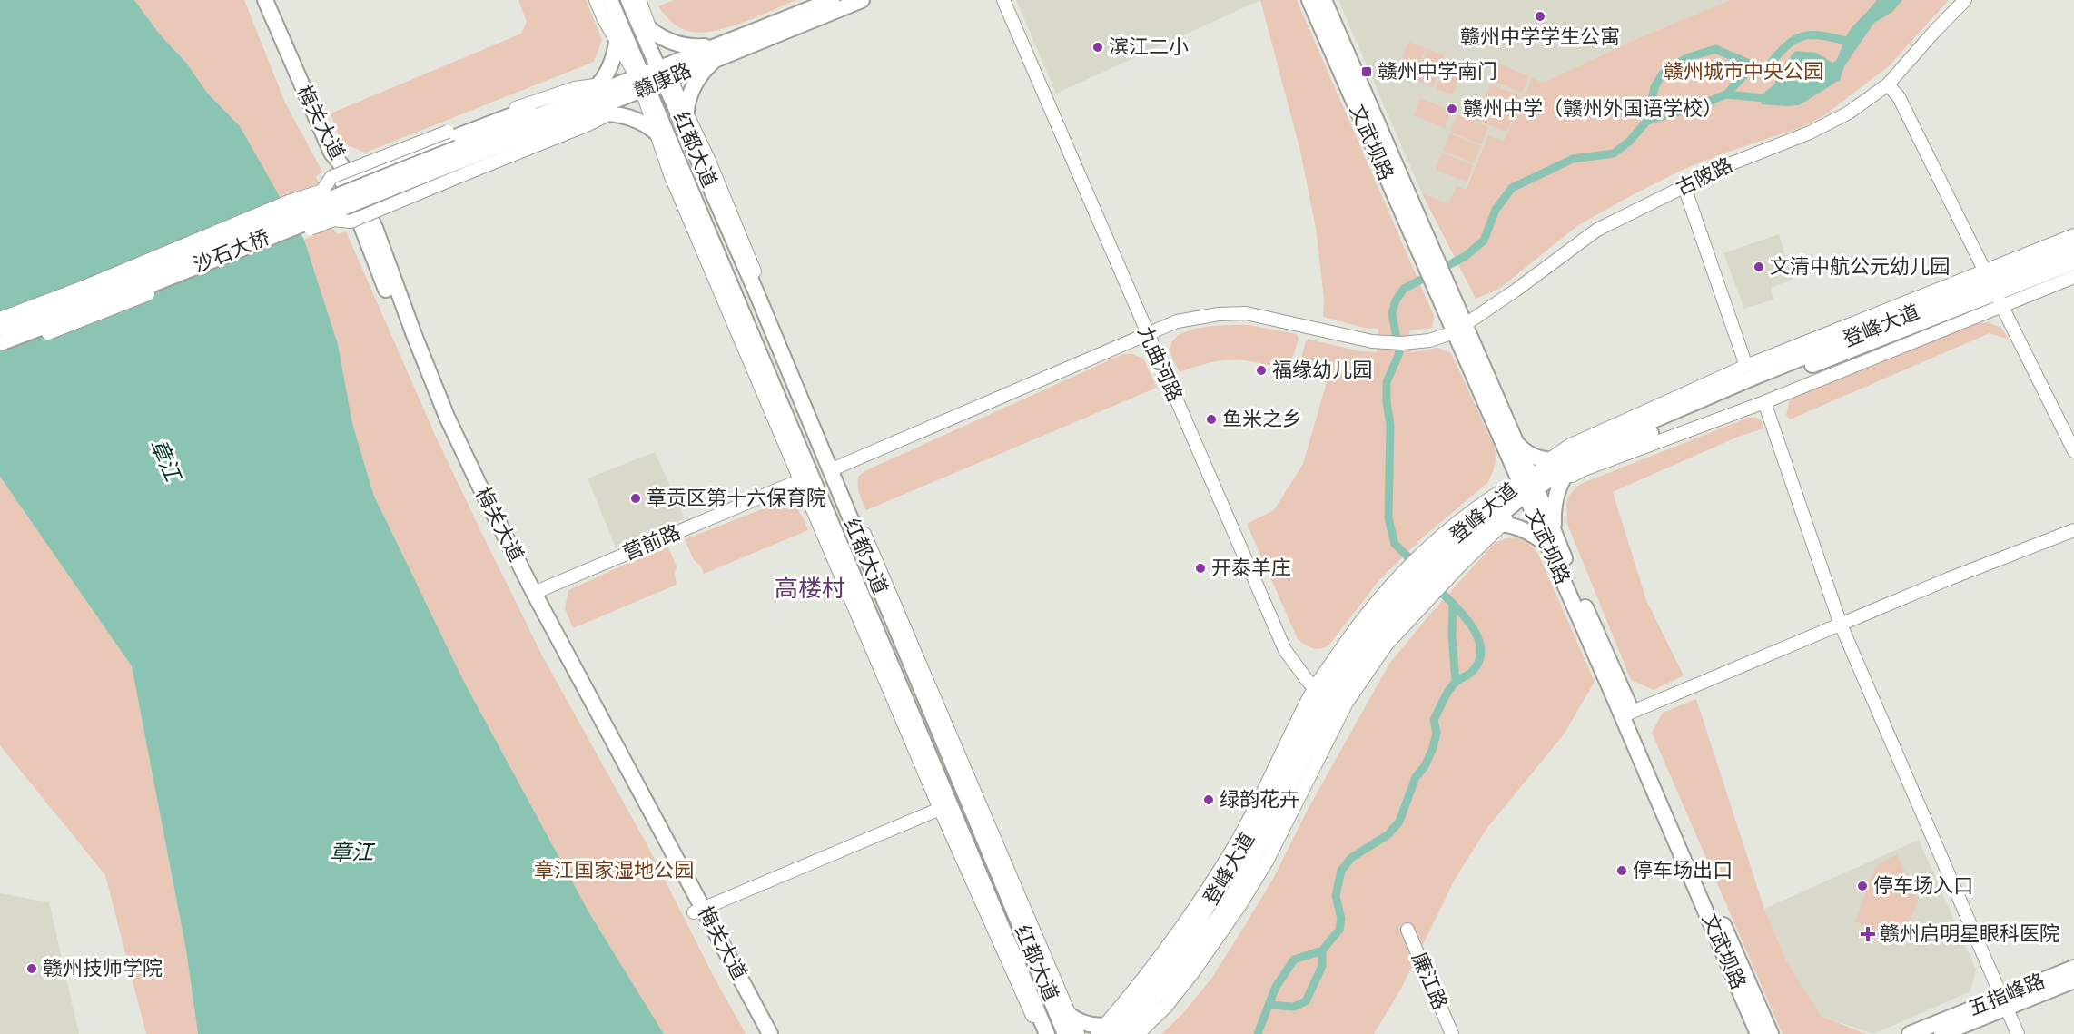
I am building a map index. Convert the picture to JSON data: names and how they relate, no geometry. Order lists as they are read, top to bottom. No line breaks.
{"streets":{"main road":["赣康路","梅关大道","文武坝路","红都大道","沙石大桥","登峰大道","五指峰路"],"street":["古陂路","九曲河路","营前路","廉江路"]},"crossings":[["赣康路","红都大道"],["赣康路","沙石大桥"],["梅关大道","营前路"],["文武坝路","古陂路"],["文武坝路","登峰大道"],["古陂路","九曲河路"],["登峰大道","九曲河路"]],"districts":["高楼村"],"water":["章江"],"parks":["赣州城市中央公园","章江国家湿地公园"],"places":{"other":["赣州中学学生公寓","滨江二小","赣州中学（赣州外国语学校）","文清中航公元幼儿园","福缘幼儿园","鱼米之乡","章贡区第十六保育院","开泰羊庄","绿韵花卉","停车场出口","停车场入口","赣州技师学院"],"transit":["赣州中学南门"],"health":["赣州启明星眼科医院"]}}
